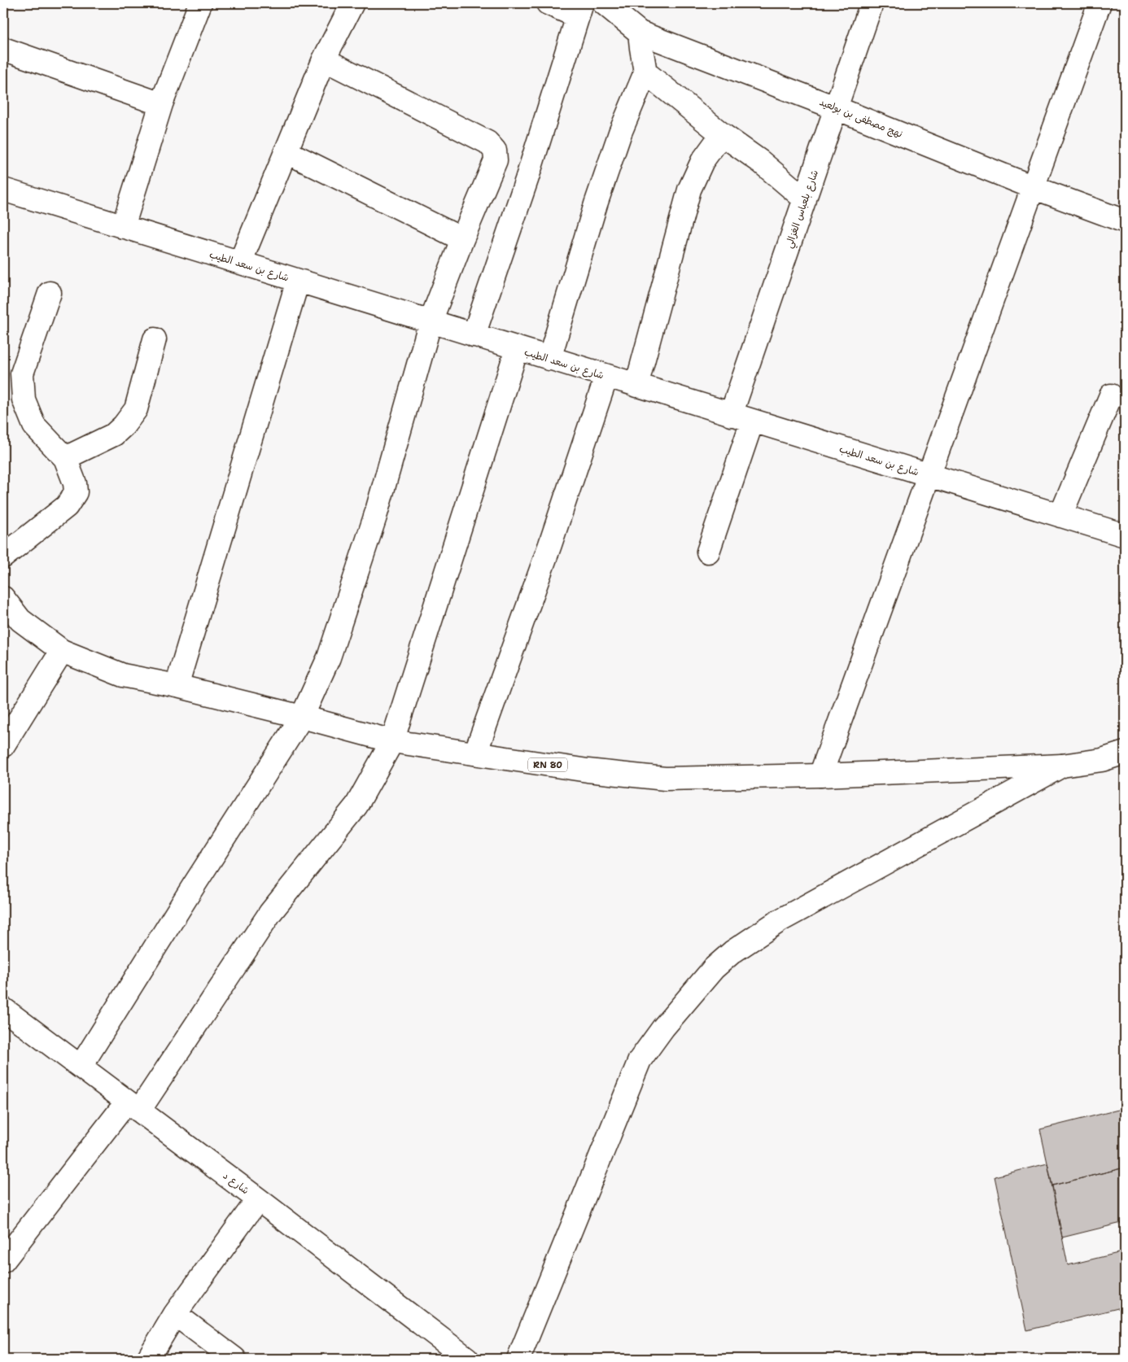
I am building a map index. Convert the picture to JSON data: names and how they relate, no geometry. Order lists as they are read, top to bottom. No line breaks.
{"streets":{"street":["نهج مصطفى بن بولعيد","شارع بلعباس الغزالي","شارع بن سعد الطيب","RN 80","شارع د"]},"crossings":[["نهج مصطفى بن بولعيد","شارع بلعباس الغزالي"],["شارع بلعباس الغزالي","شارع بن سعد الطيب"]]}
